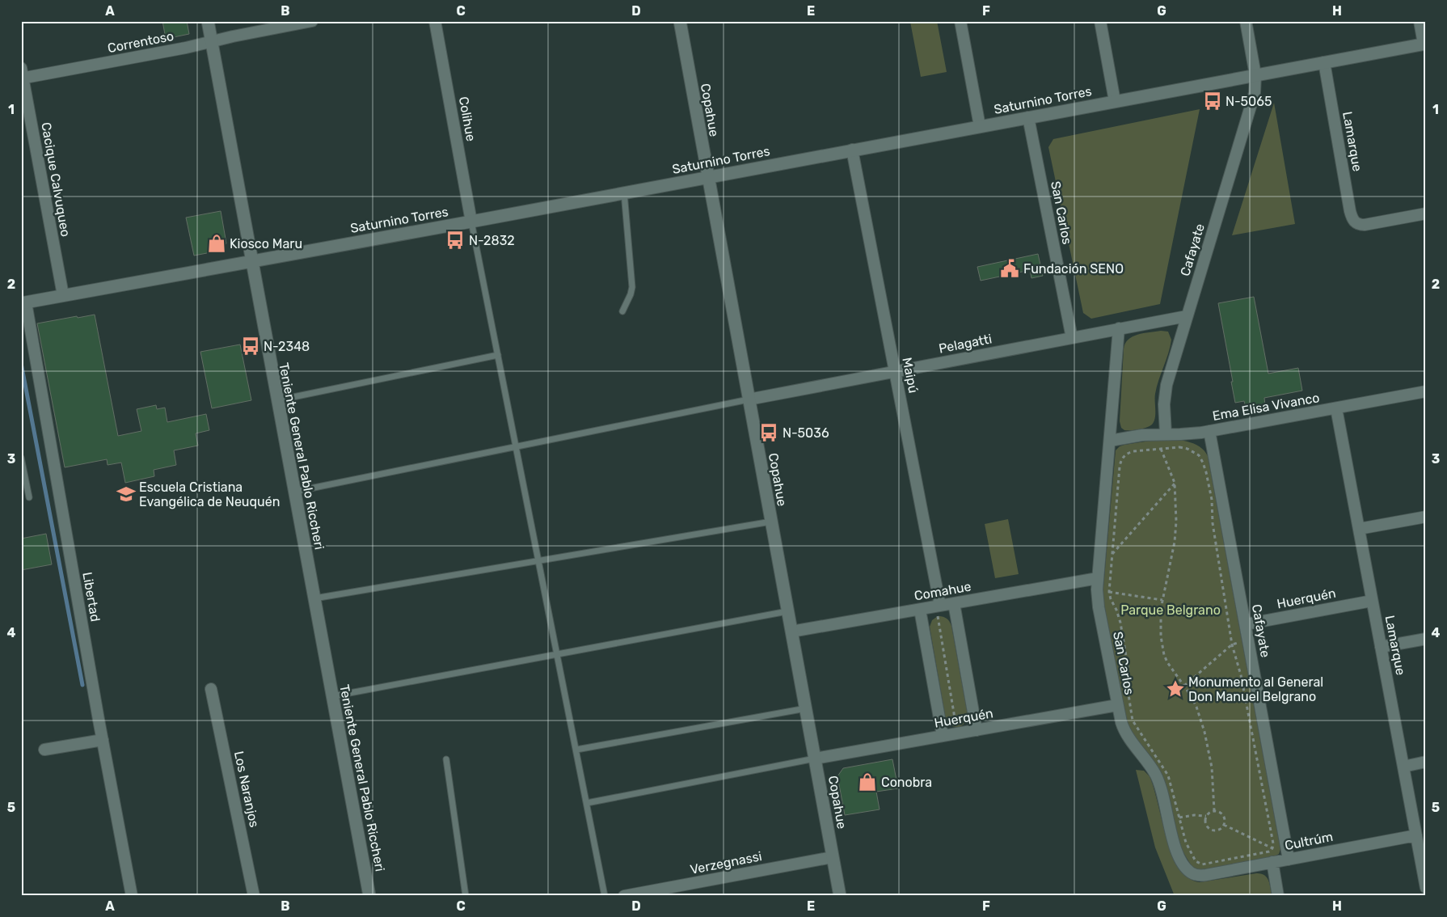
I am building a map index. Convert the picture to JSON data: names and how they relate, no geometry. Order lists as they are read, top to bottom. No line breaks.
{"streets":{"street":["Correntoso","Saturnino Torres","Copahue","Colihue","Lamarque","Cacique Calvuqueo","San Carlos","Cafayate","Pelagatti","Maipú","Ema Elisa Vivanco","Teniente General Pablo Riccheri","Comahue","Libertad","Huerquén","Los Naranjos","Cultrúm","Verzegnassi"]},"crossings":[["Correntoso","Cacique Calvuqueo"],["Correntoso","Teniente General Pablo Riccheri"],["Saturnino Torres","Copahue"],["Saturnino Torres","Colihue"],["Saturnino Torres","Lamarque"],["Saturnino Torres","Cacique Calvuqueo"],["Saturnino Torres","San Carlos"],["Saturnino Torres","Cafayate"],["Saturnino Torres","Maipú"],["Saturnino Torres","Teniente General Pablo Riccheri"],["Saturnino Torres","Libertad"],["Copahue","Pelagatti"],["Copahue","Comahue"],["Copahue","Huerquén"],["Copahue","Verzegnassi"],["Lamarque","Ema Elisa Vivanco"],["Lamarque","Huerquén"],["Lamarque","Cultrúm"],["San Carlos","Pelagatti"],["San Carlos","Ema Elisa Vivanco"],["San Carlos","Comahue"],["San Carlos","Huerquén"],["San Carlos","Cultrúm"],["Cafayate","Pelagatti"],["Cafayate","Ema Elisa Vivanco"],["Cafayate","Huerquén"],["Cafayate","Cultrúm"],["Pelagatti","Maipú"],["Maipú","Comahue"]],"parks":["Parque Belgrano"],"places":{"bus stop":["N-5065","N-2832","N-2348","N-5036"],"shop":["Kiosco Maru","Conobra"],"public building":["Fundación SENO"],"school or university":["Escuela Cristiana Evangélica de Neuquén"],"place":["Monumento al General Don Manuel Belgrano"]},"grid":{"columns":["A","B","C","D","E","F","G","H"],"rows":["1","2","3","4","5"]}}
